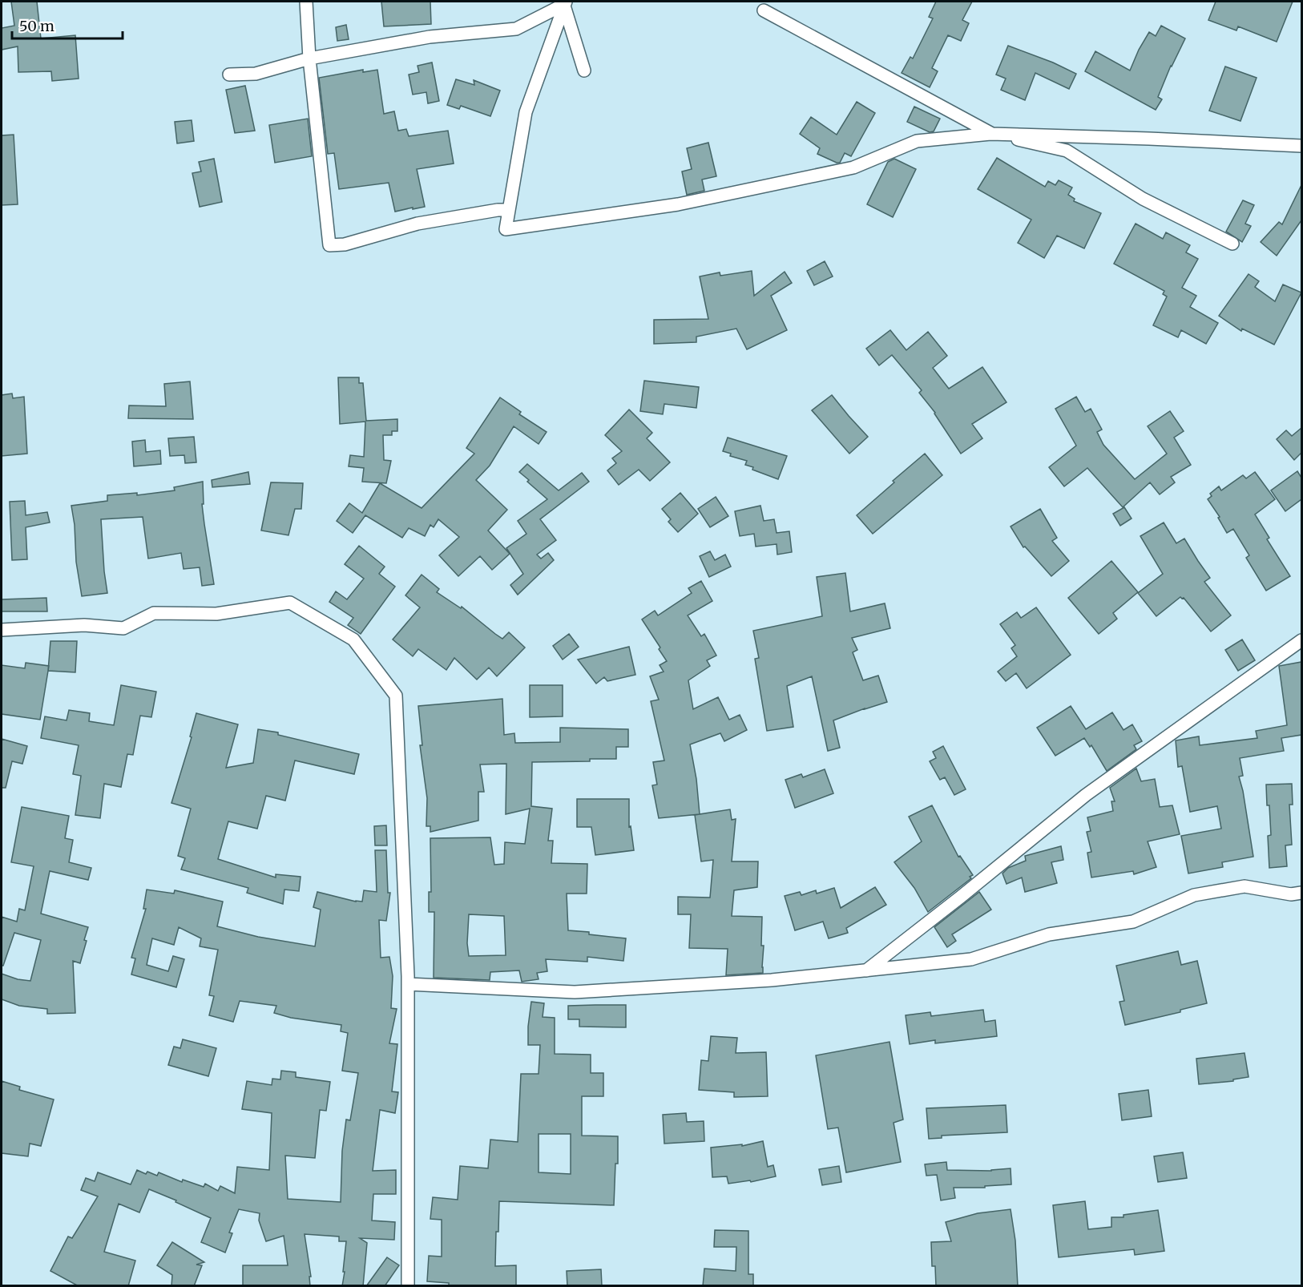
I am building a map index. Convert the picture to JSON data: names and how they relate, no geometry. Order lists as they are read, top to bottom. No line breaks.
{"scale_bar":"50 m"}
